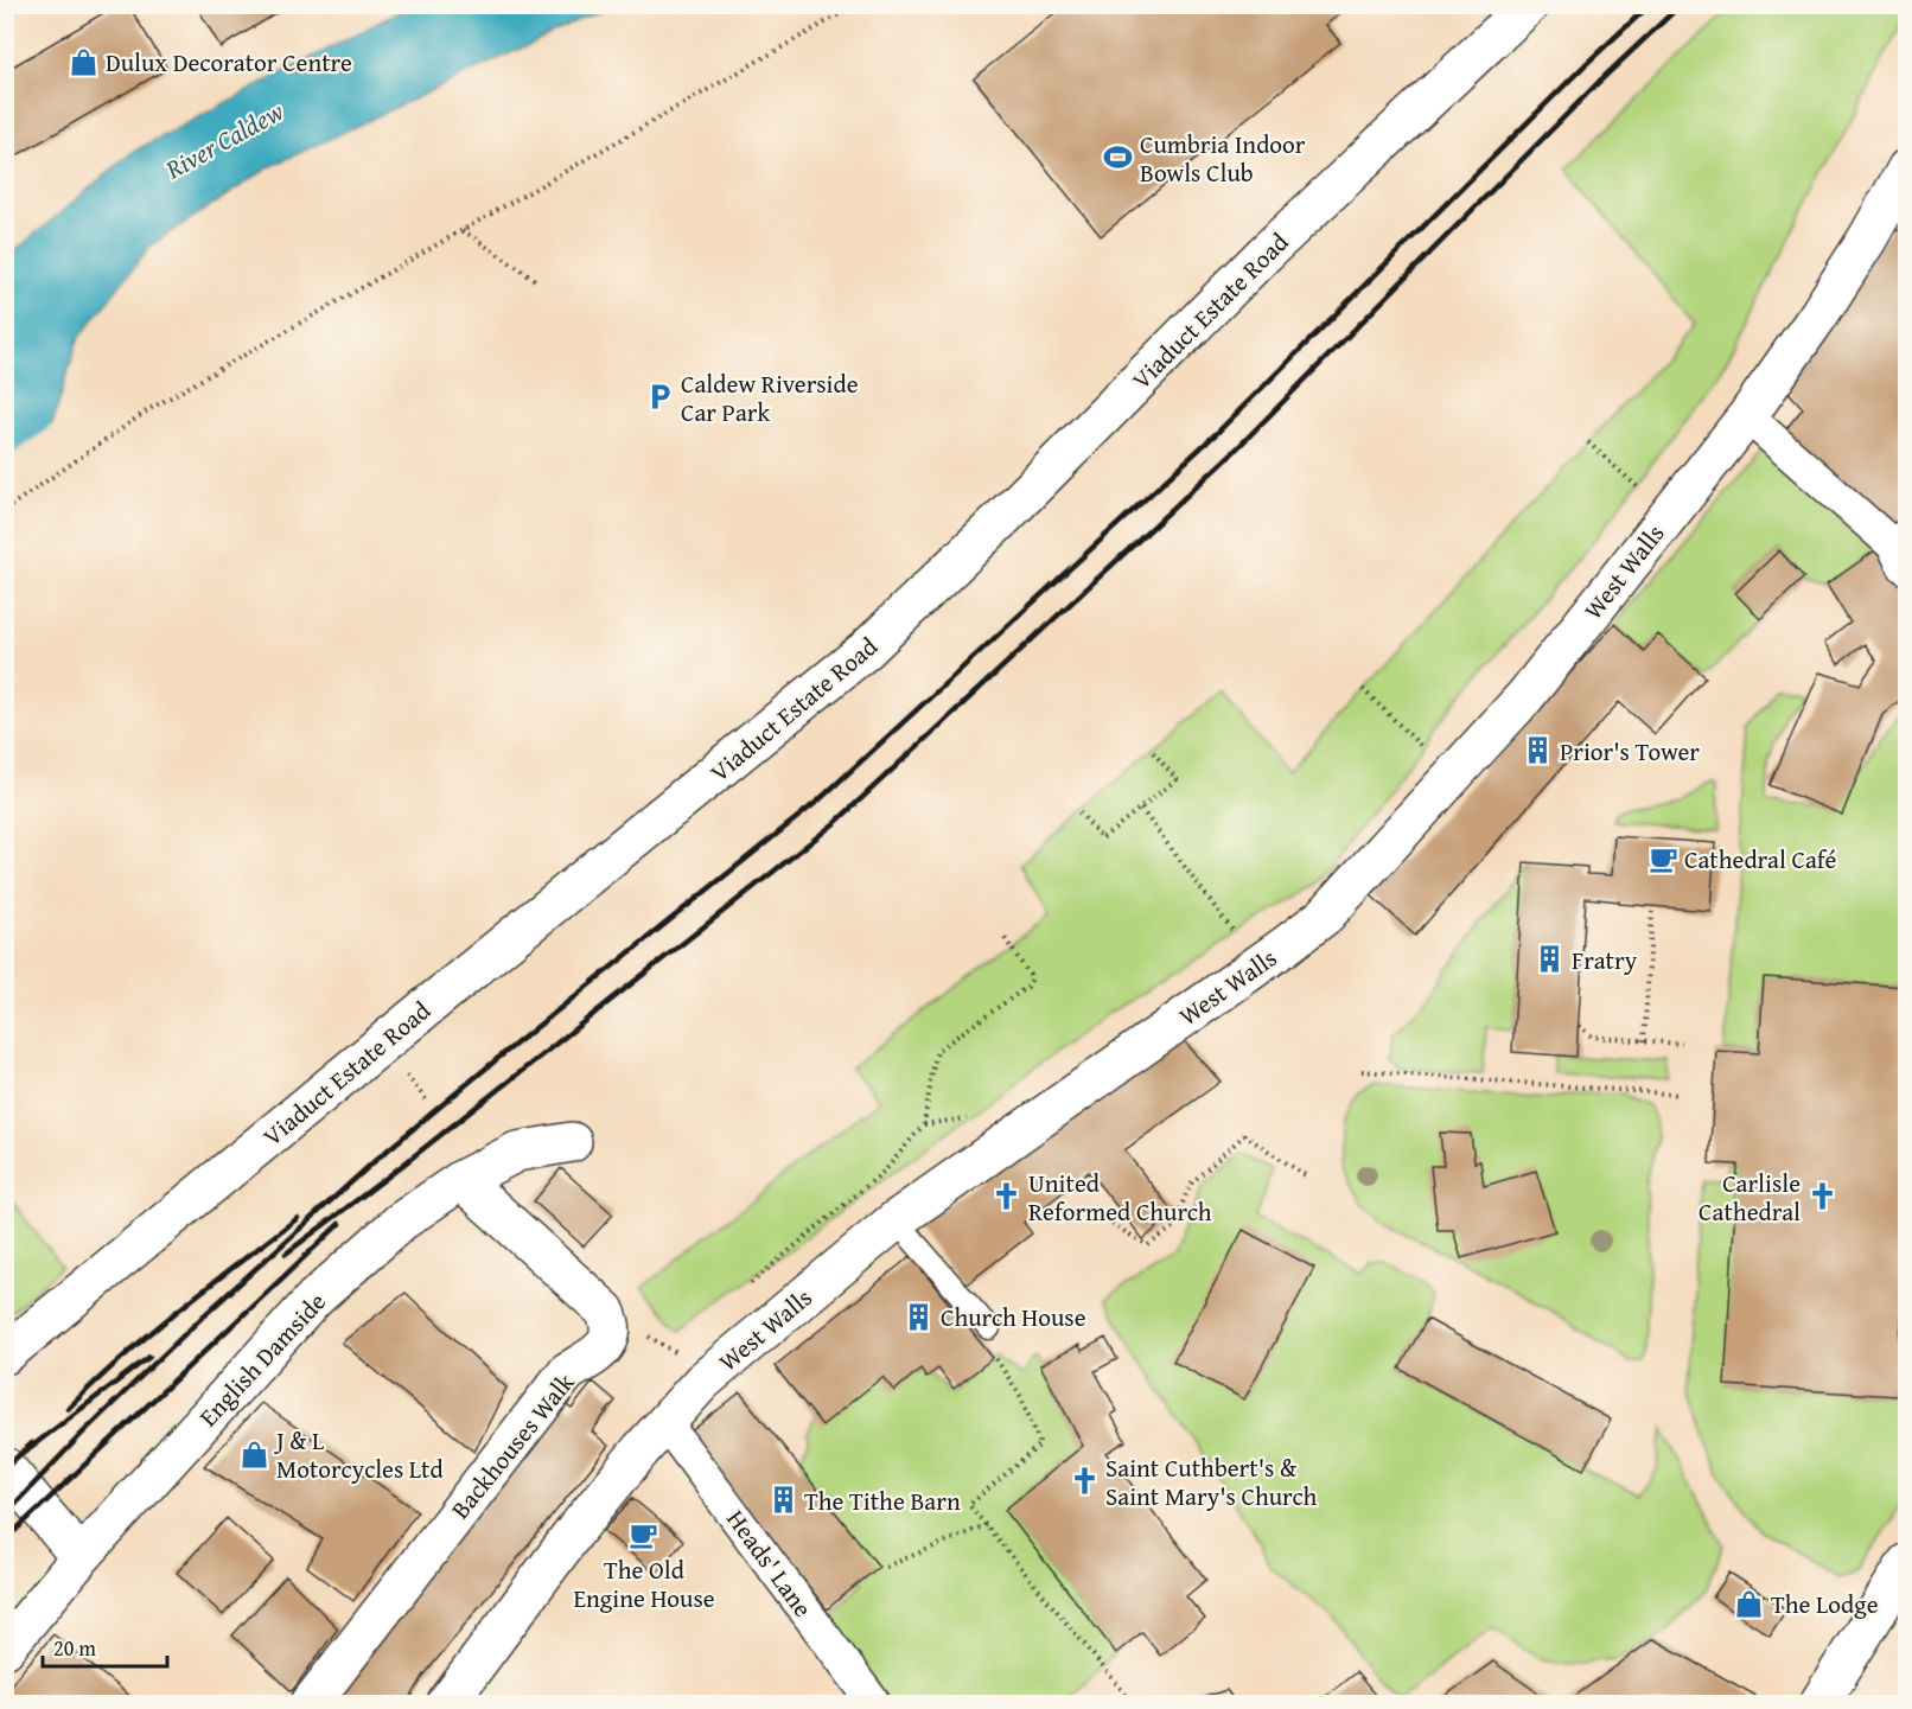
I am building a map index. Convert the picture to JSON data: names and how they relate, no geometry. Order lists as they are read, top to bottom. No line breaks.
{"streets":{"street":["Viaduct Estate Road","West Walls","English Damside","Backhouses Walk","Heads' Lane"]},"crossings":[["West Walls","Heads' Lane"]],"water":["River Caldew"],"places":{"shop":["Dulux Decorator Centre","J & L Motorcycles Ltd","The Lodge"],"sports":["Cumbria Indoor Bowls Club"],"parking":["Caldew Riverside Car Park"],"building":["Prior's Tower","Fratry","Church House","The Tithe Barn"],"cafe":["Cathedral Café","The Old Engine House"],"church":["United Reformed Church","Carlisle Cathedral","Saint Cuthbert's & Saint Mary's Church"]},"scale_bar":"20 m"}
